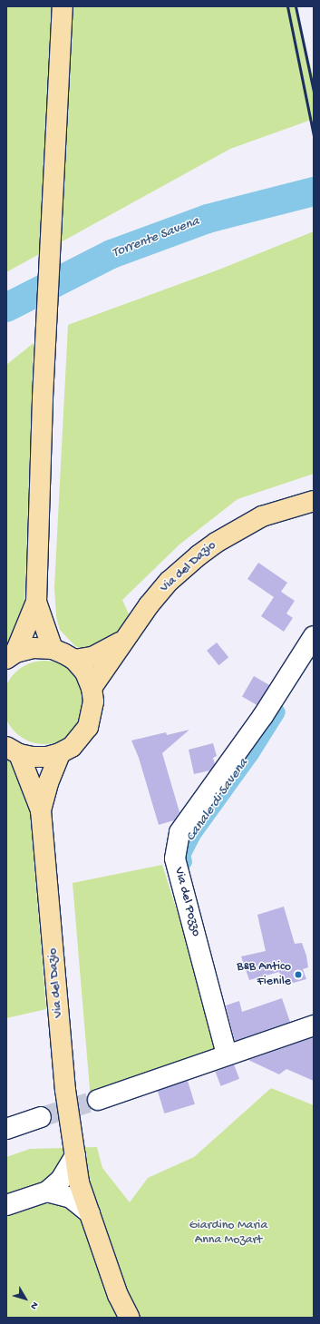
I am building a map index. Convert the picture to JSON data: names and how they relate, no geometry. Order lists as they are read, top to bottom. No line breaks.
{"streets":{"main road":["Via del Dazio"],"street":["Via del Pozzo"]},"water":["Torrente Savena","Canale di Savena"],"parks":["Giardino Maria Anna Mozart"],"places":["B&B Antico Fienile"],"north":"bottom right"}
